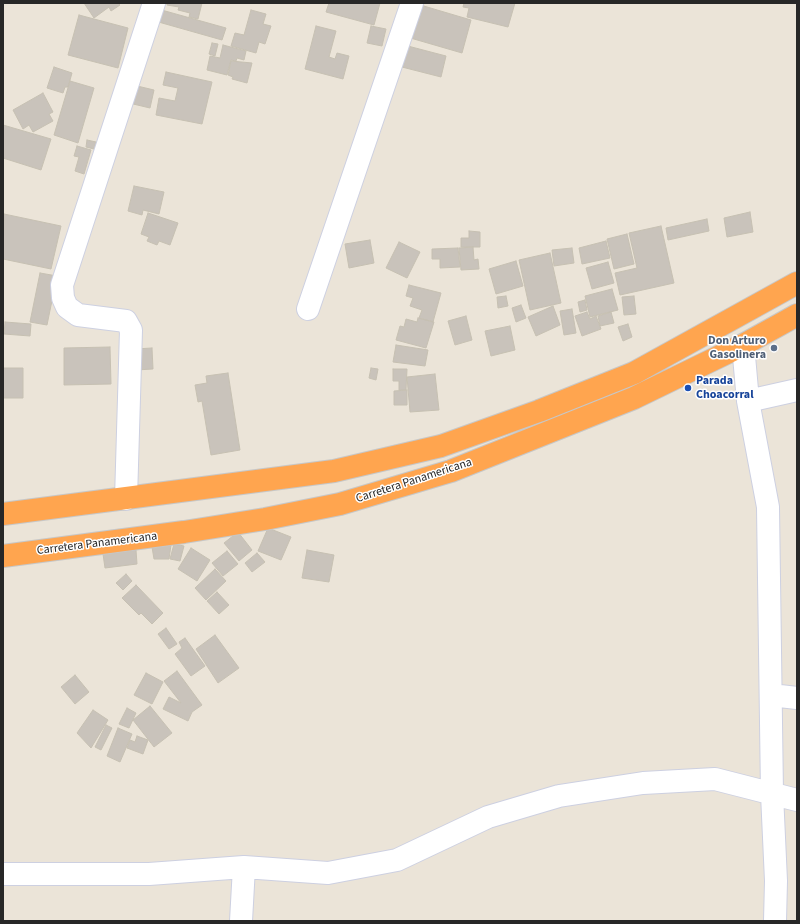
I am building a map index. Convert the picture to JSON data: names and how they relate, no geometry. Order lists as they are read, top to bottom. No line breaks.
{"streets":{"highway":["Carretera Panamericana"]},"places":["Don Arturo Gasolinera","Parada Choacorral"]}
